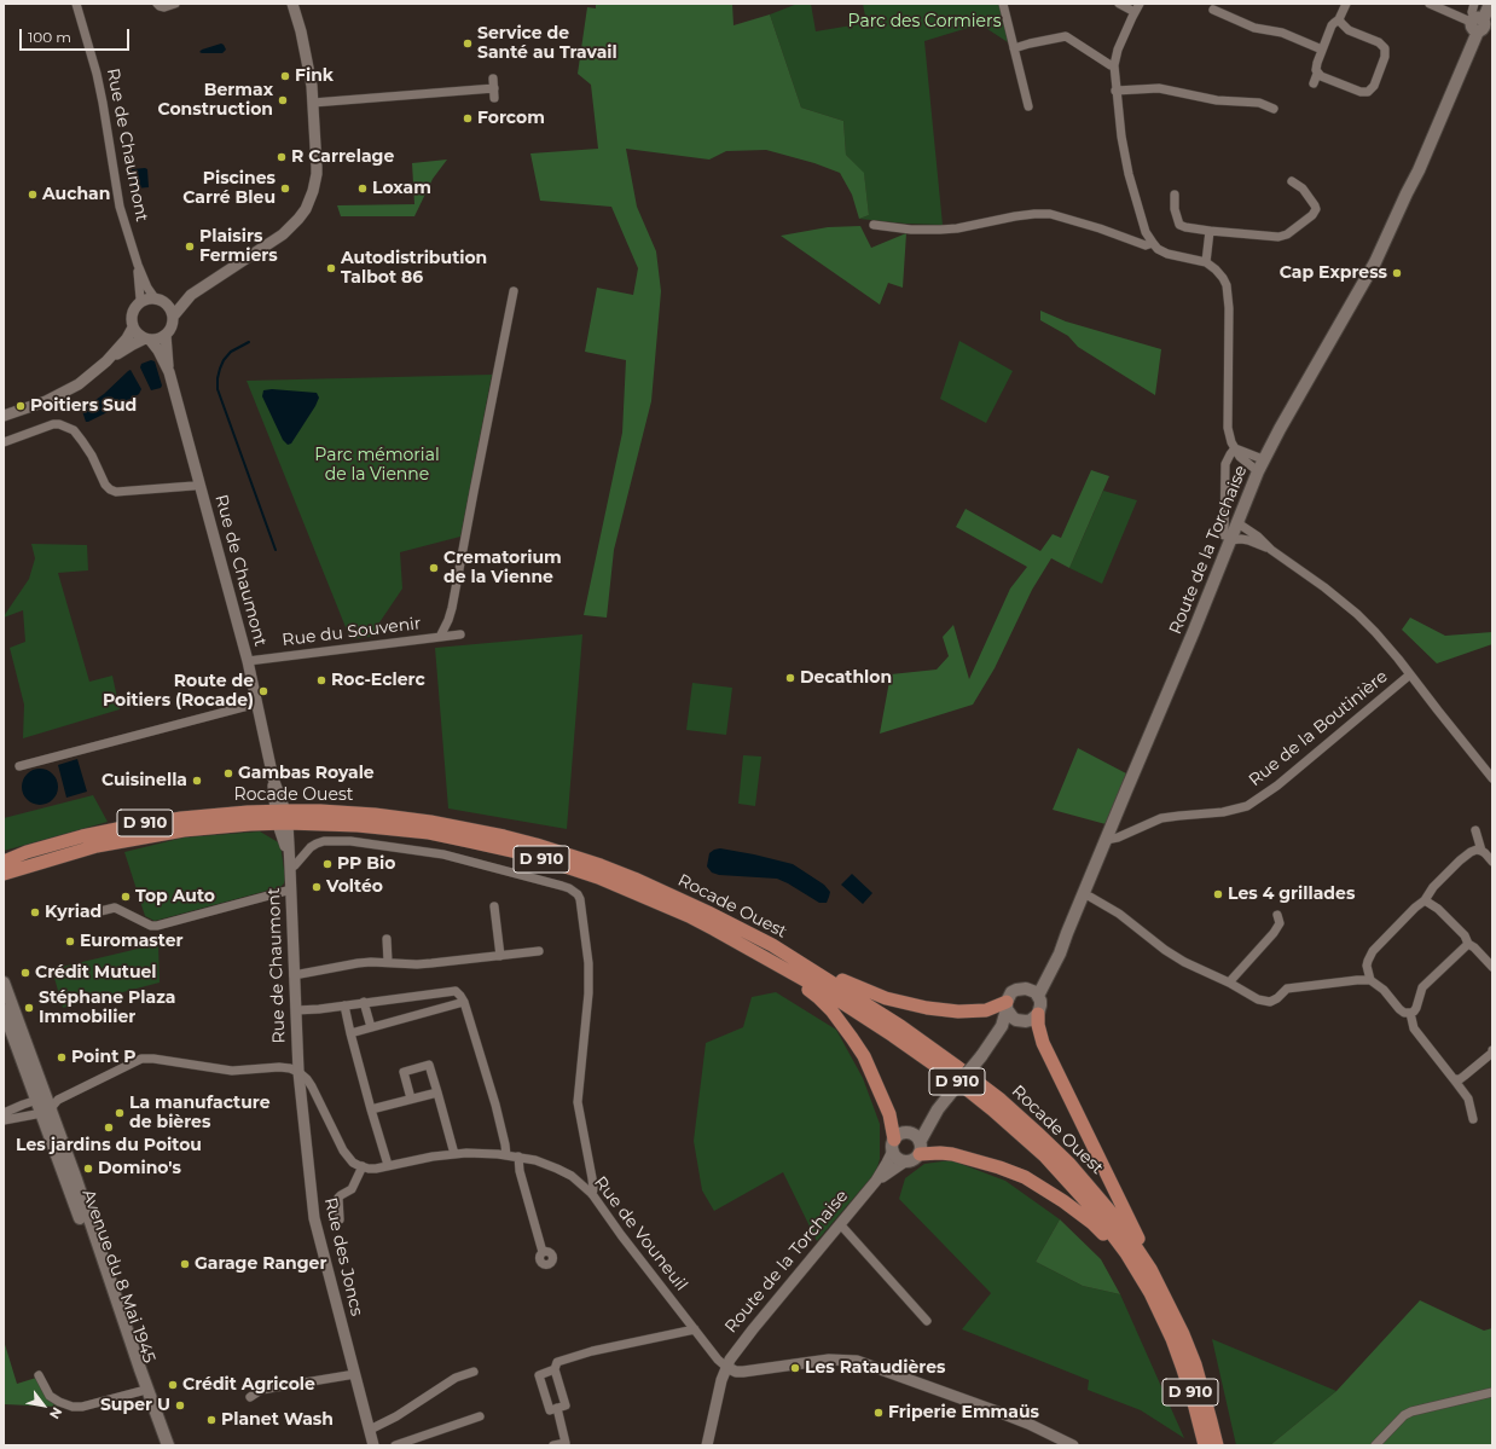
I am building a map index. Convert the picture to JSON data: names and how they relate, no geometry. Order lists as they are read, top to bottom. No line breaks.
{"streets":{"main road":["Route de la Torchaise","Rocade Ouest","D 910","Avenue du 8 Mai 1945"],"street":["Rue de Chaumont","Rue du Souvenir","Rue de la Boutinière","Rue de Vouneuil","Rue des Joncs"]},"crossings":[["Rue de Chaumont","Rue du Souvenir"],["Rue de Chaumont","Rocade Ouest"],["Rue de Chaumont","Rue des Joncs"],["Route de la Torchaise","Rue de la Boutinière"],["Route de la Torchaise","Rue de Vouneuil"]],"parks":["Parc des Cormiers","Parc mémorial de la Vienne"],"places":["Service de Santé au Travail","Fink","Bermax Construction","Forcom","R Carrelage","Piscines Carré Bleu","Loxam","Auchan","Plaisirs Fermiers","Autodistribution Talbot 86","Cap Express","Poitiers Sud","Crematorium de la Vienne","Decathlon","Roc-Eclerc","Route de Poitiers (Rocade)","Gambas Royale","Cuisinella","PP Bio","Voltéo","Les 4 grillades","Top Auto","Kyriad","Euromaster","Crédit Mutuel","Stéphane Plaza Immobilier","Point P","La manufacture de bières","Les jardins du Poitou","Domino's","Garage Ranger","Les Rataudières","Crédit Agricole","Super U","Friperie Emmaüs","Planet Wash"],"scale_bar":"100 m","north":"bottom right"}
